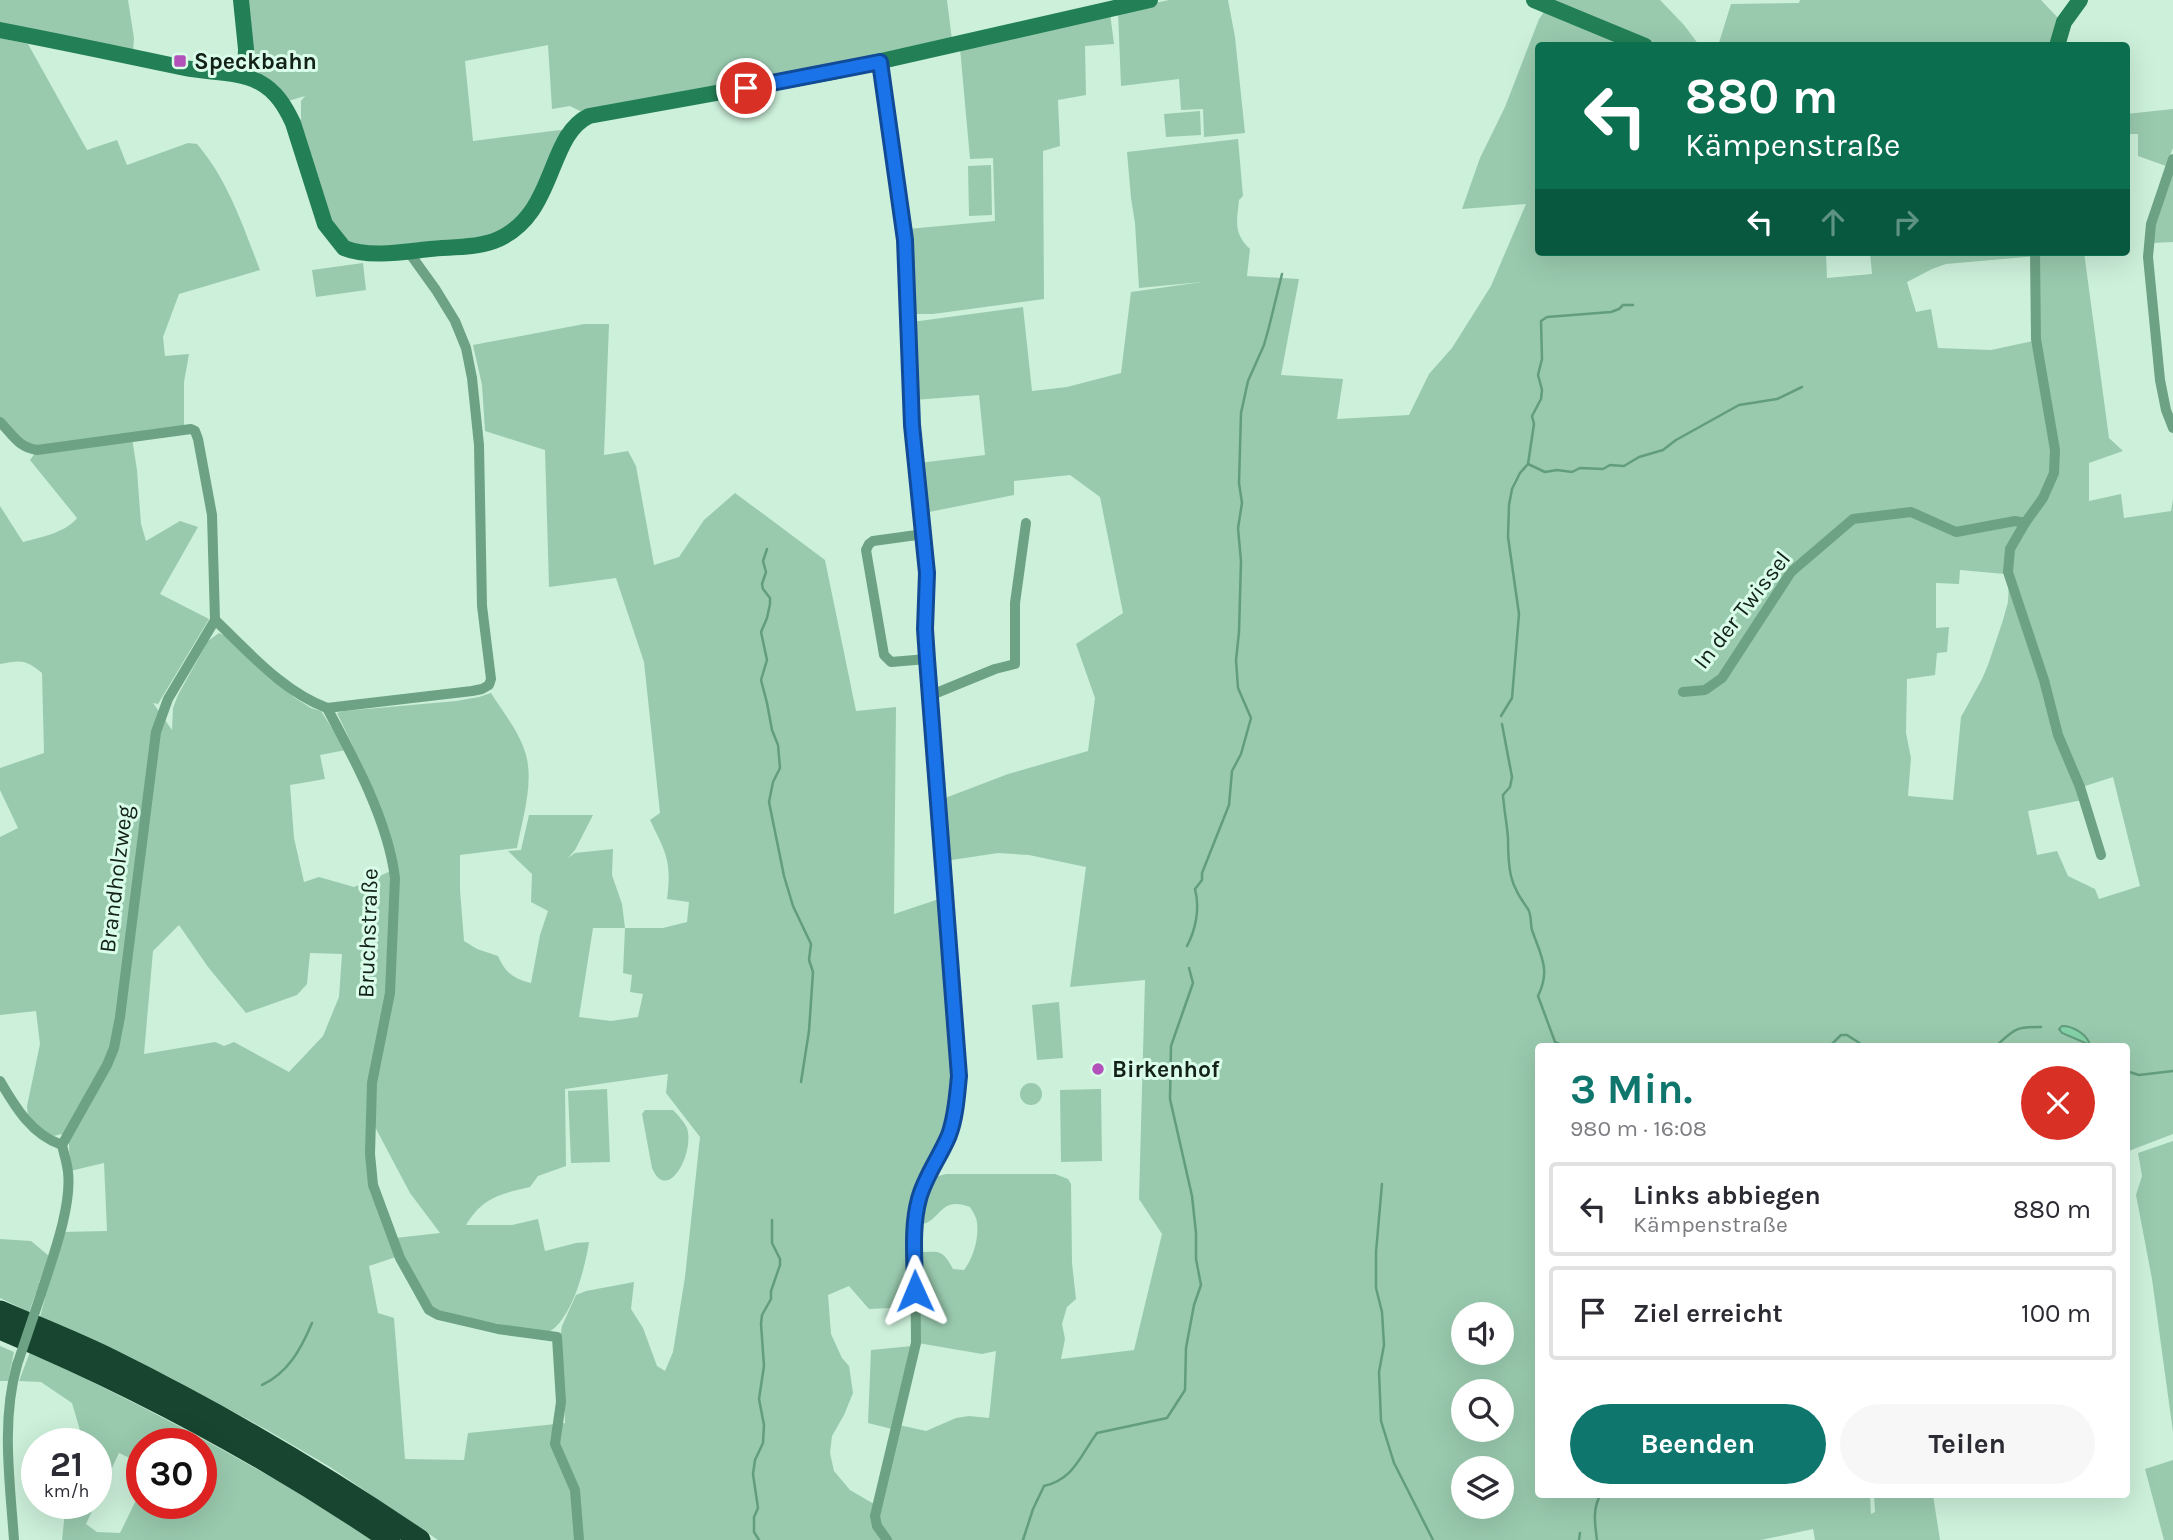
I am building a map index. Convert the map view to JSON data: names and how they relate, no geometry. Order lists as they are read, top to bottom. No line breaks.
{"streets":{"street":["In der Twissel","Brandholzweg","Bruchstraße"]},"places":{"transit":["Speckbahn"],"other":["Birkenhof"]},"page":{"turn":["880 m","Kämpenstraße"],"heading":["3 Min.","980 m · 16:08"],"list":[{"name":"Links abbiegen","note":"Kämpenstraße","value":"880 m"},{"name":"Ziel erreicht","value":"100 m"}],"buttons":["Beenden","Teilen"],"speed":"21 km/h","limit":"30"}}
